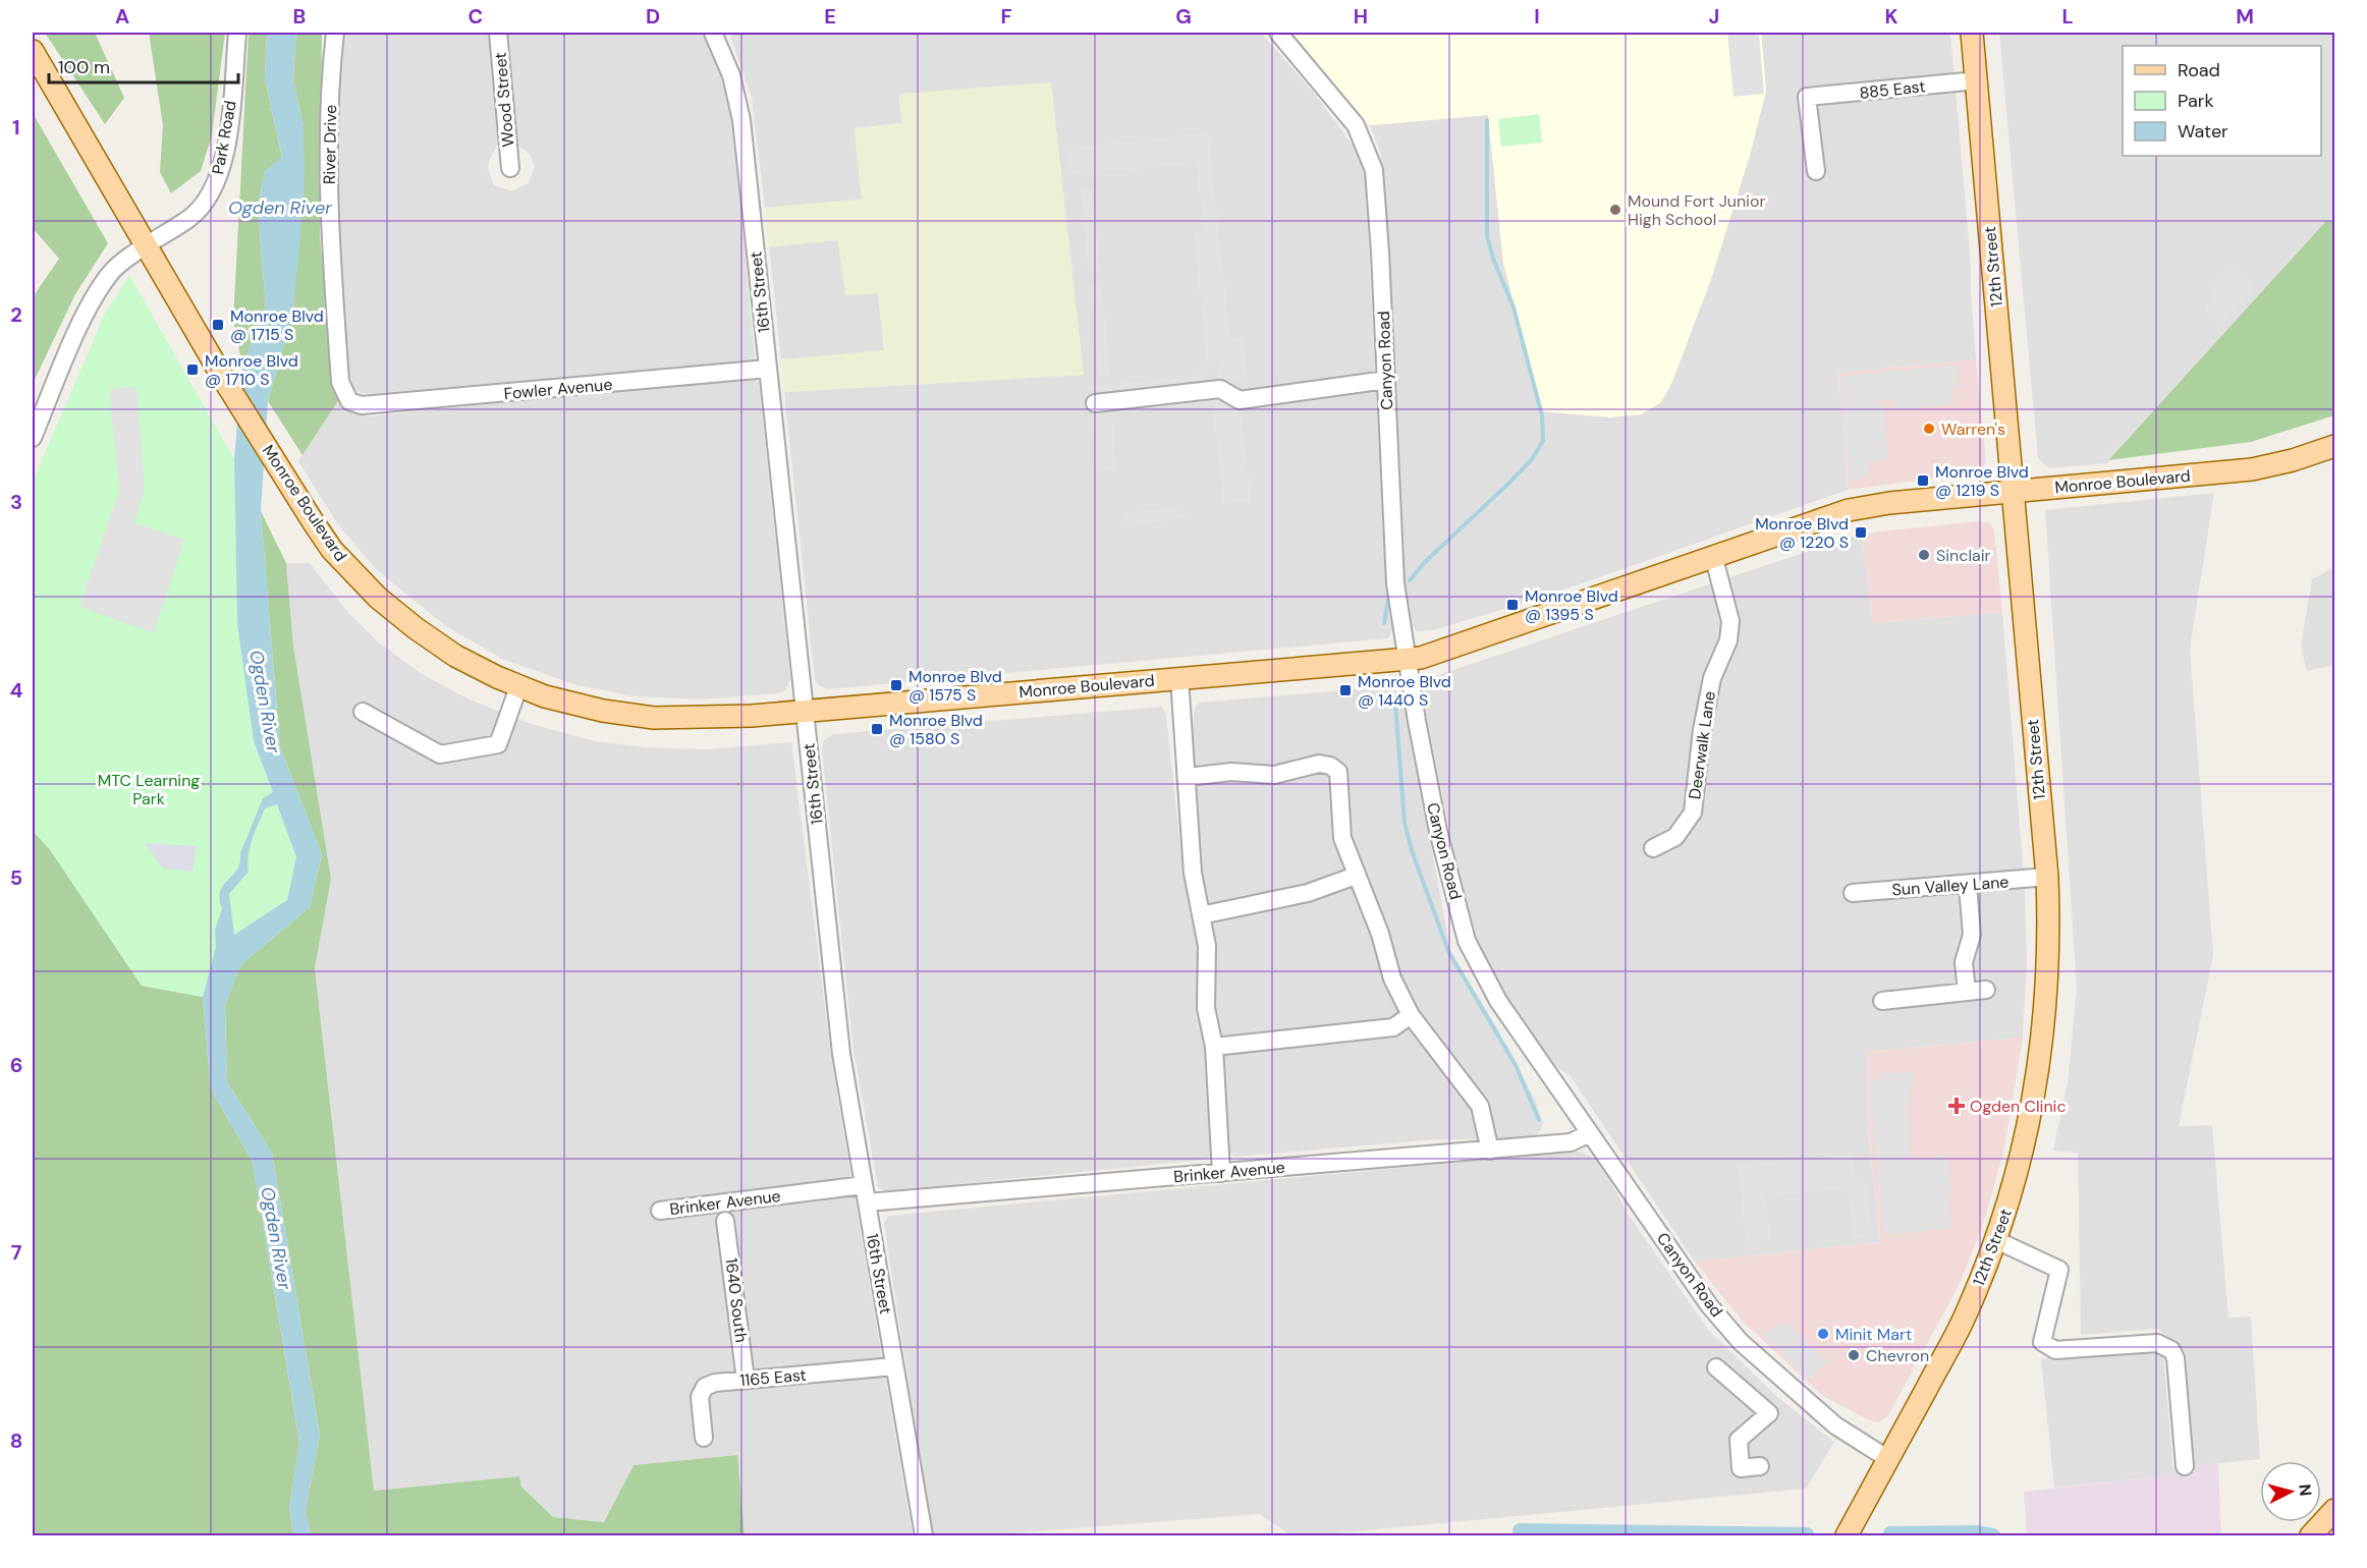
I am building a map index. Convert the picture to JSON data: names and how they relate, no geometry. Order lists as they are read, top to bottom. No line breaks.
{"streets":{"main road":["12th Street","Monroe Boulevard"],"street":["885 East","Wood Street","Park Road","River Drive","16th Street","Canyon Road","Fowler Avenue","Deerwalk Lane","Sun Valley Lane","Brinker Avenue","1640 South","1165 East"]},"crossings":[["885 East","12th Street"],["Park Road","Monroe Boulevard"],["River Drive","Fowler Avenue"],["12th Street","Canyon Road"],["12th Street","Monroe Boulevard"],["12th Street","Sun Valley Lane"],["16th Street","Fowler Avenue"],["16th Street","Monroe Boulevard"],["16th Street","Brinker Avenue"],["16th Street","1165 East"],["Canyon Road","Monroe Boulevard"],["Canyon Road","Brinker Avenue"],["Monroe Boulevard","Deerwalk Lane"],["1640 South","1165 East"]],"water":["Ogden River"],"parks":["MTC Learning Park"],"places":{"other":["Mound Fort Junior High School","Warren's","Sinclair","Minit Mart","Chevron"],"transit":["Monroe Blvd @ 1715 S","Monroe Blvd @ 1710 S","Monroe Blvd @ 1219 S","Monroe Blvd @ 1220 S","Monroe Blvd @ 1395 S","Monroe Blvd @ 1575 S","Monroe Blvd @ 1440 S","Monroe Blvd @ 1580 S"],"health":["Ogden Clinic"]},"legend":["Road","Park","Water"],"scale_bar":"100 m","north":"right","grid":{"columns":["A","B","C","D","E","F","G","H","I","J","K","L","M"],"rows":["1","2","3","4","5","6","7","8"]}}
